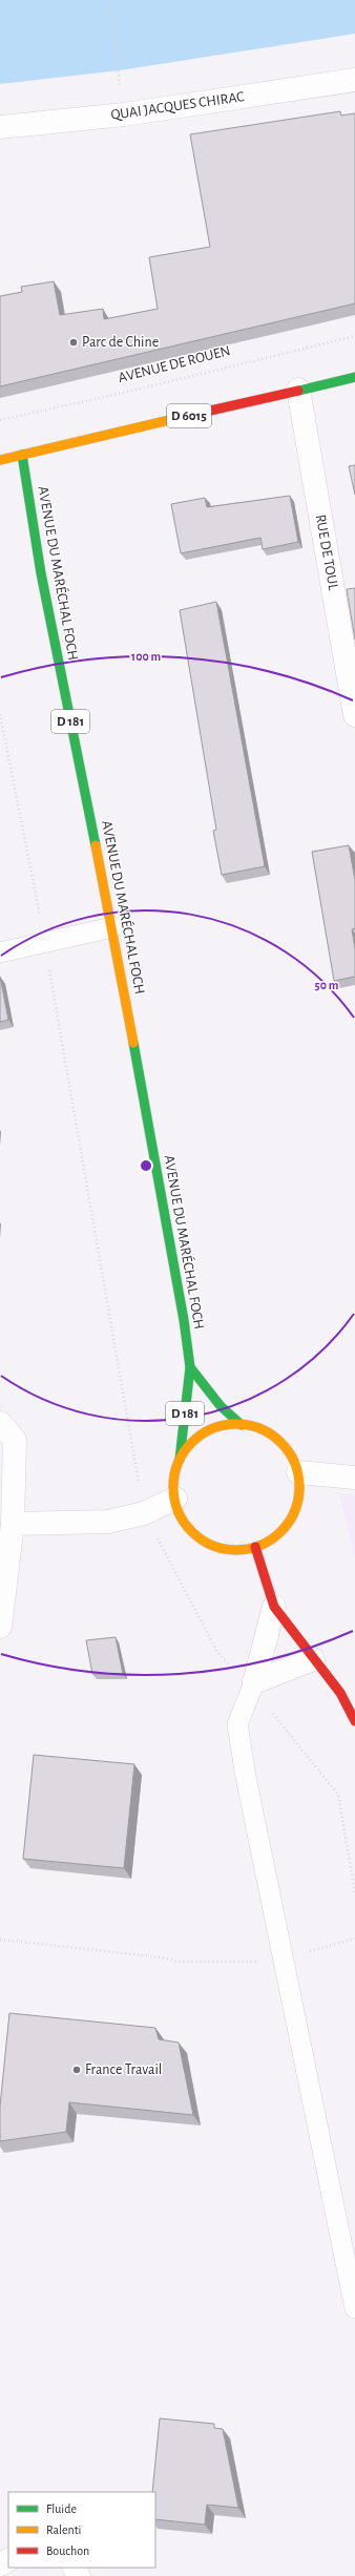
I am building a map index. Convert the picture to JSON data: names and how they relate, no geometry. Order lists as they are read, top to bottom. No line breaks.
{"streets":{"main road":["D 6015","AVENUE DU MARÉCHAL FOCH","D 181"],"street":["QUAI JACQUES CHIRAC","RUE DE TOUL"],"path":["AVENUE DE ROUEN"]},"crossings":[["D 6015","RUE DE TOUL"],["D 6015","AVENUE DU MARÉCHAL FOCH"],["AVENUE DU MARÉCHAL FOCH","D 181"]],"places":["Parc de Chine","France Travail"],"legend":["Fluide","Ralenti","Bouchon"],"rings":["100 m","50 m"]}
